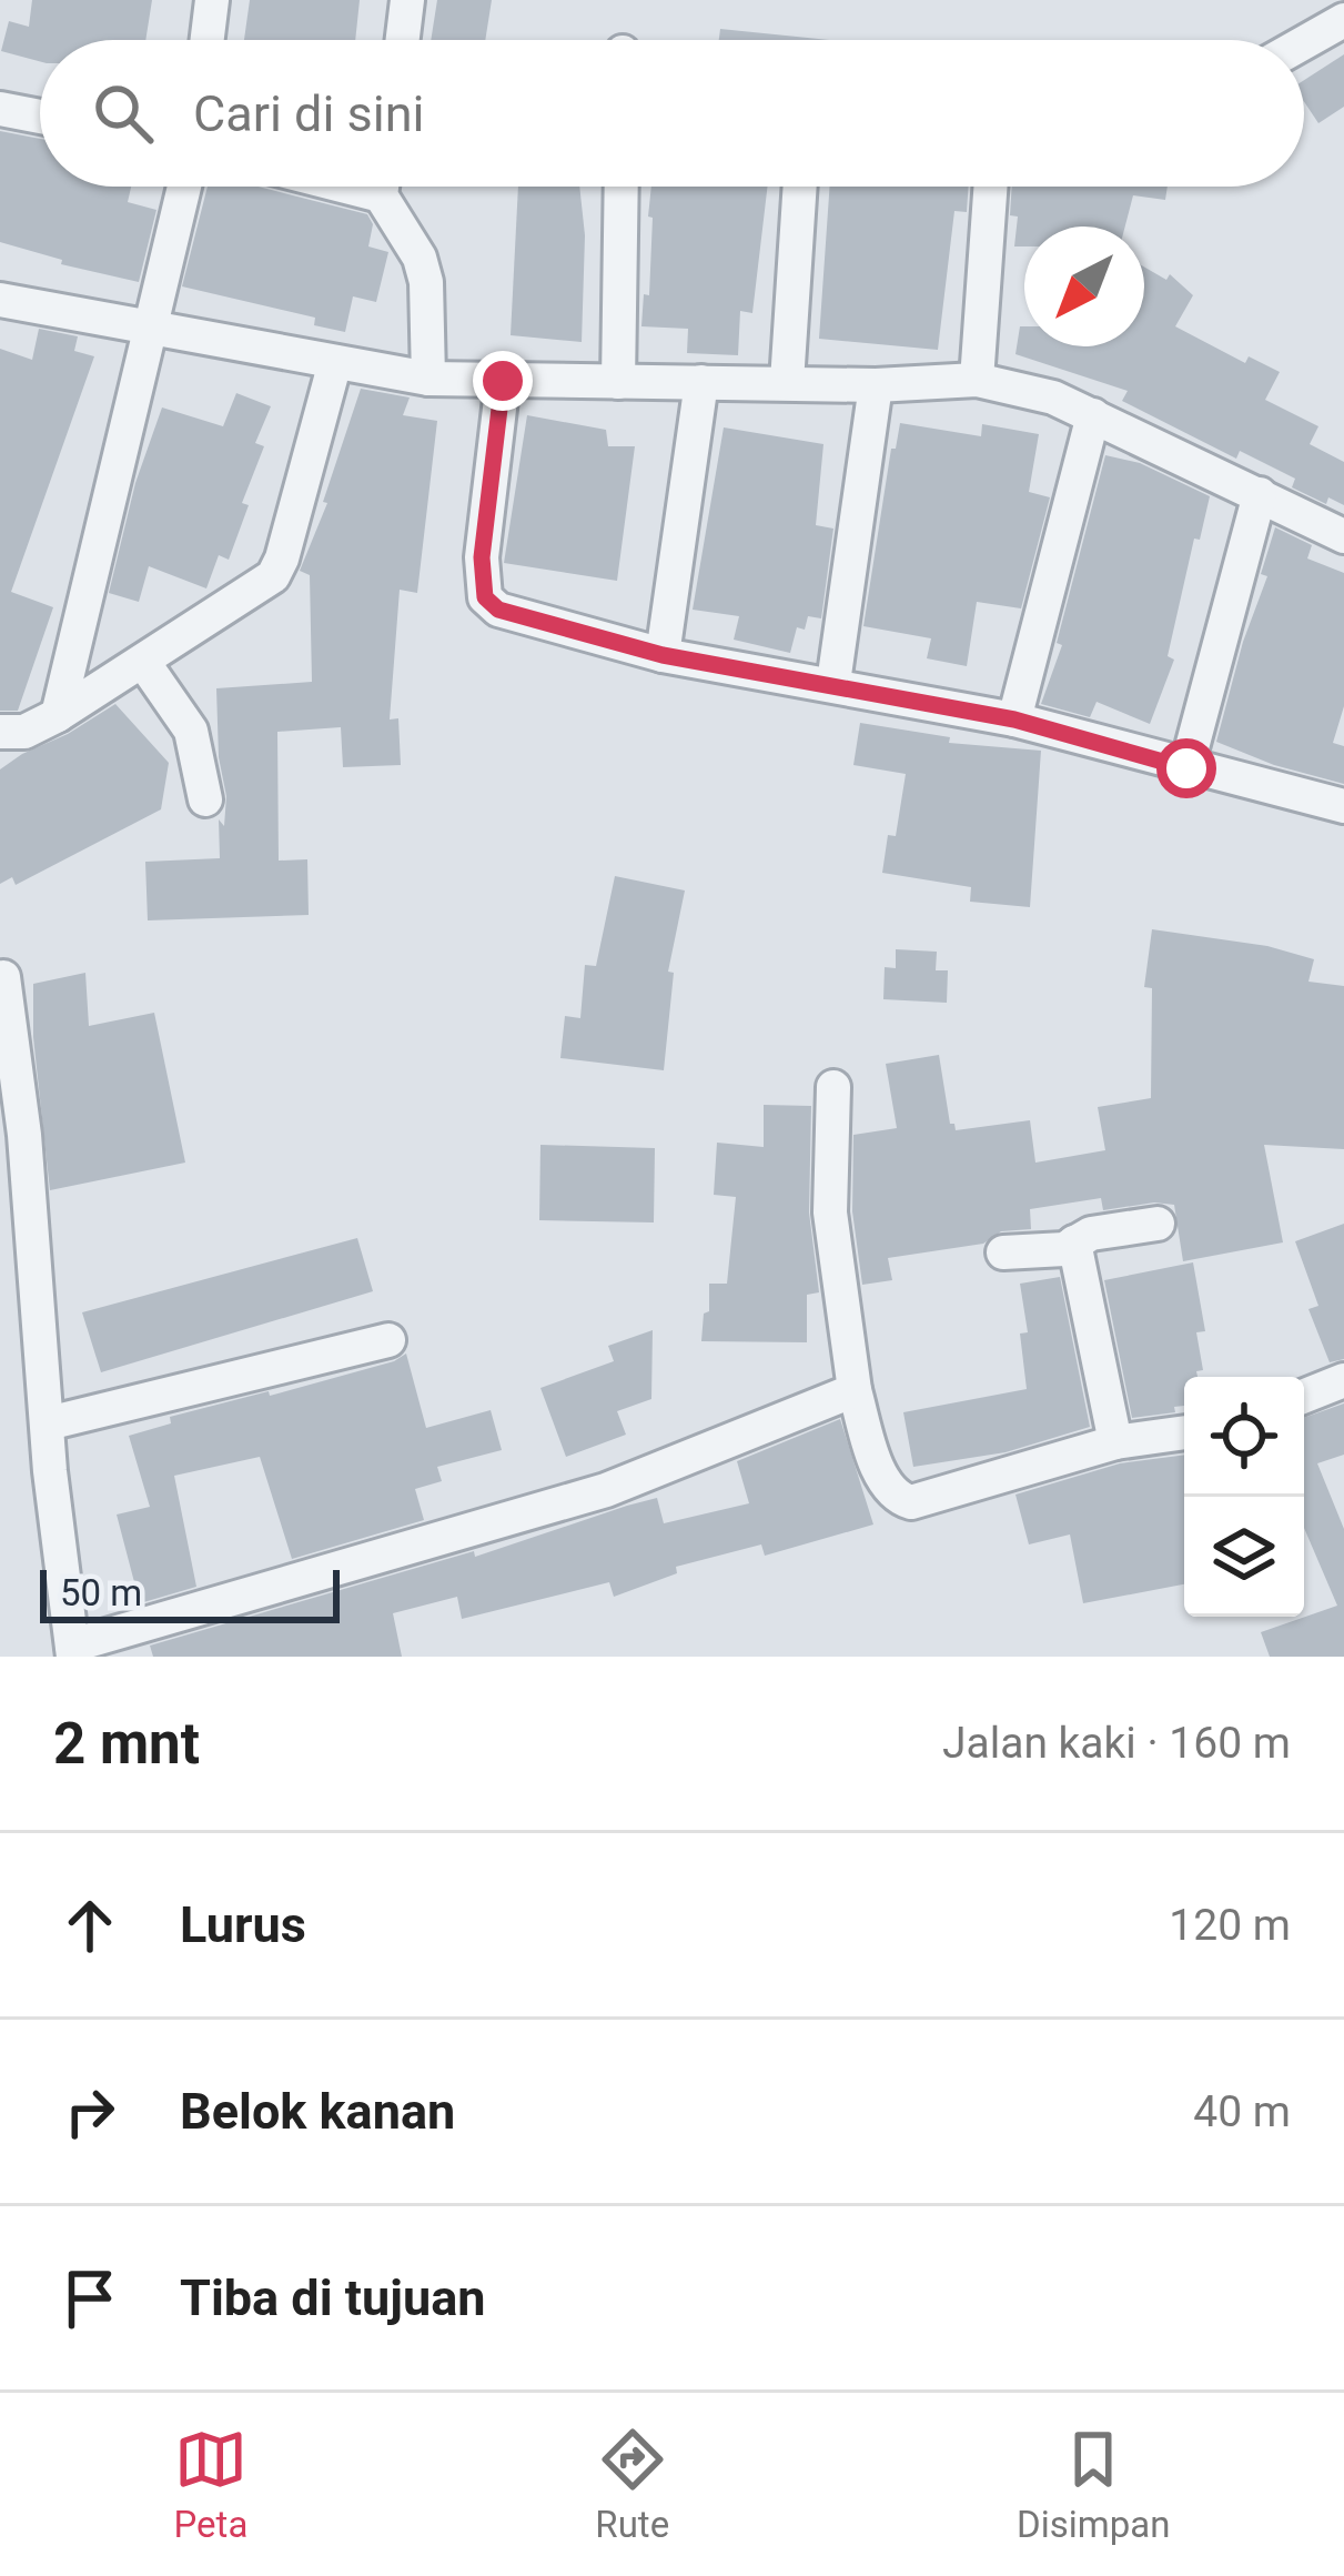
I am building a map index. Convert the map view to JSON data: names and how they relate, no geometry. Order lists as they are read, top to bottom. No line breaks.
{"scale_bar":"50 m","north":"bottom left","page":{"search":"Cari di sini","scale":"50 m","heading":["2 mnt","Jalan kaki · 160 m"],"list":[["Lurus","120 m"],["Belok kanan","40 m"],"Tiba di tujuan"],"nav":["Peta","Rute","Disimpan"]}}
